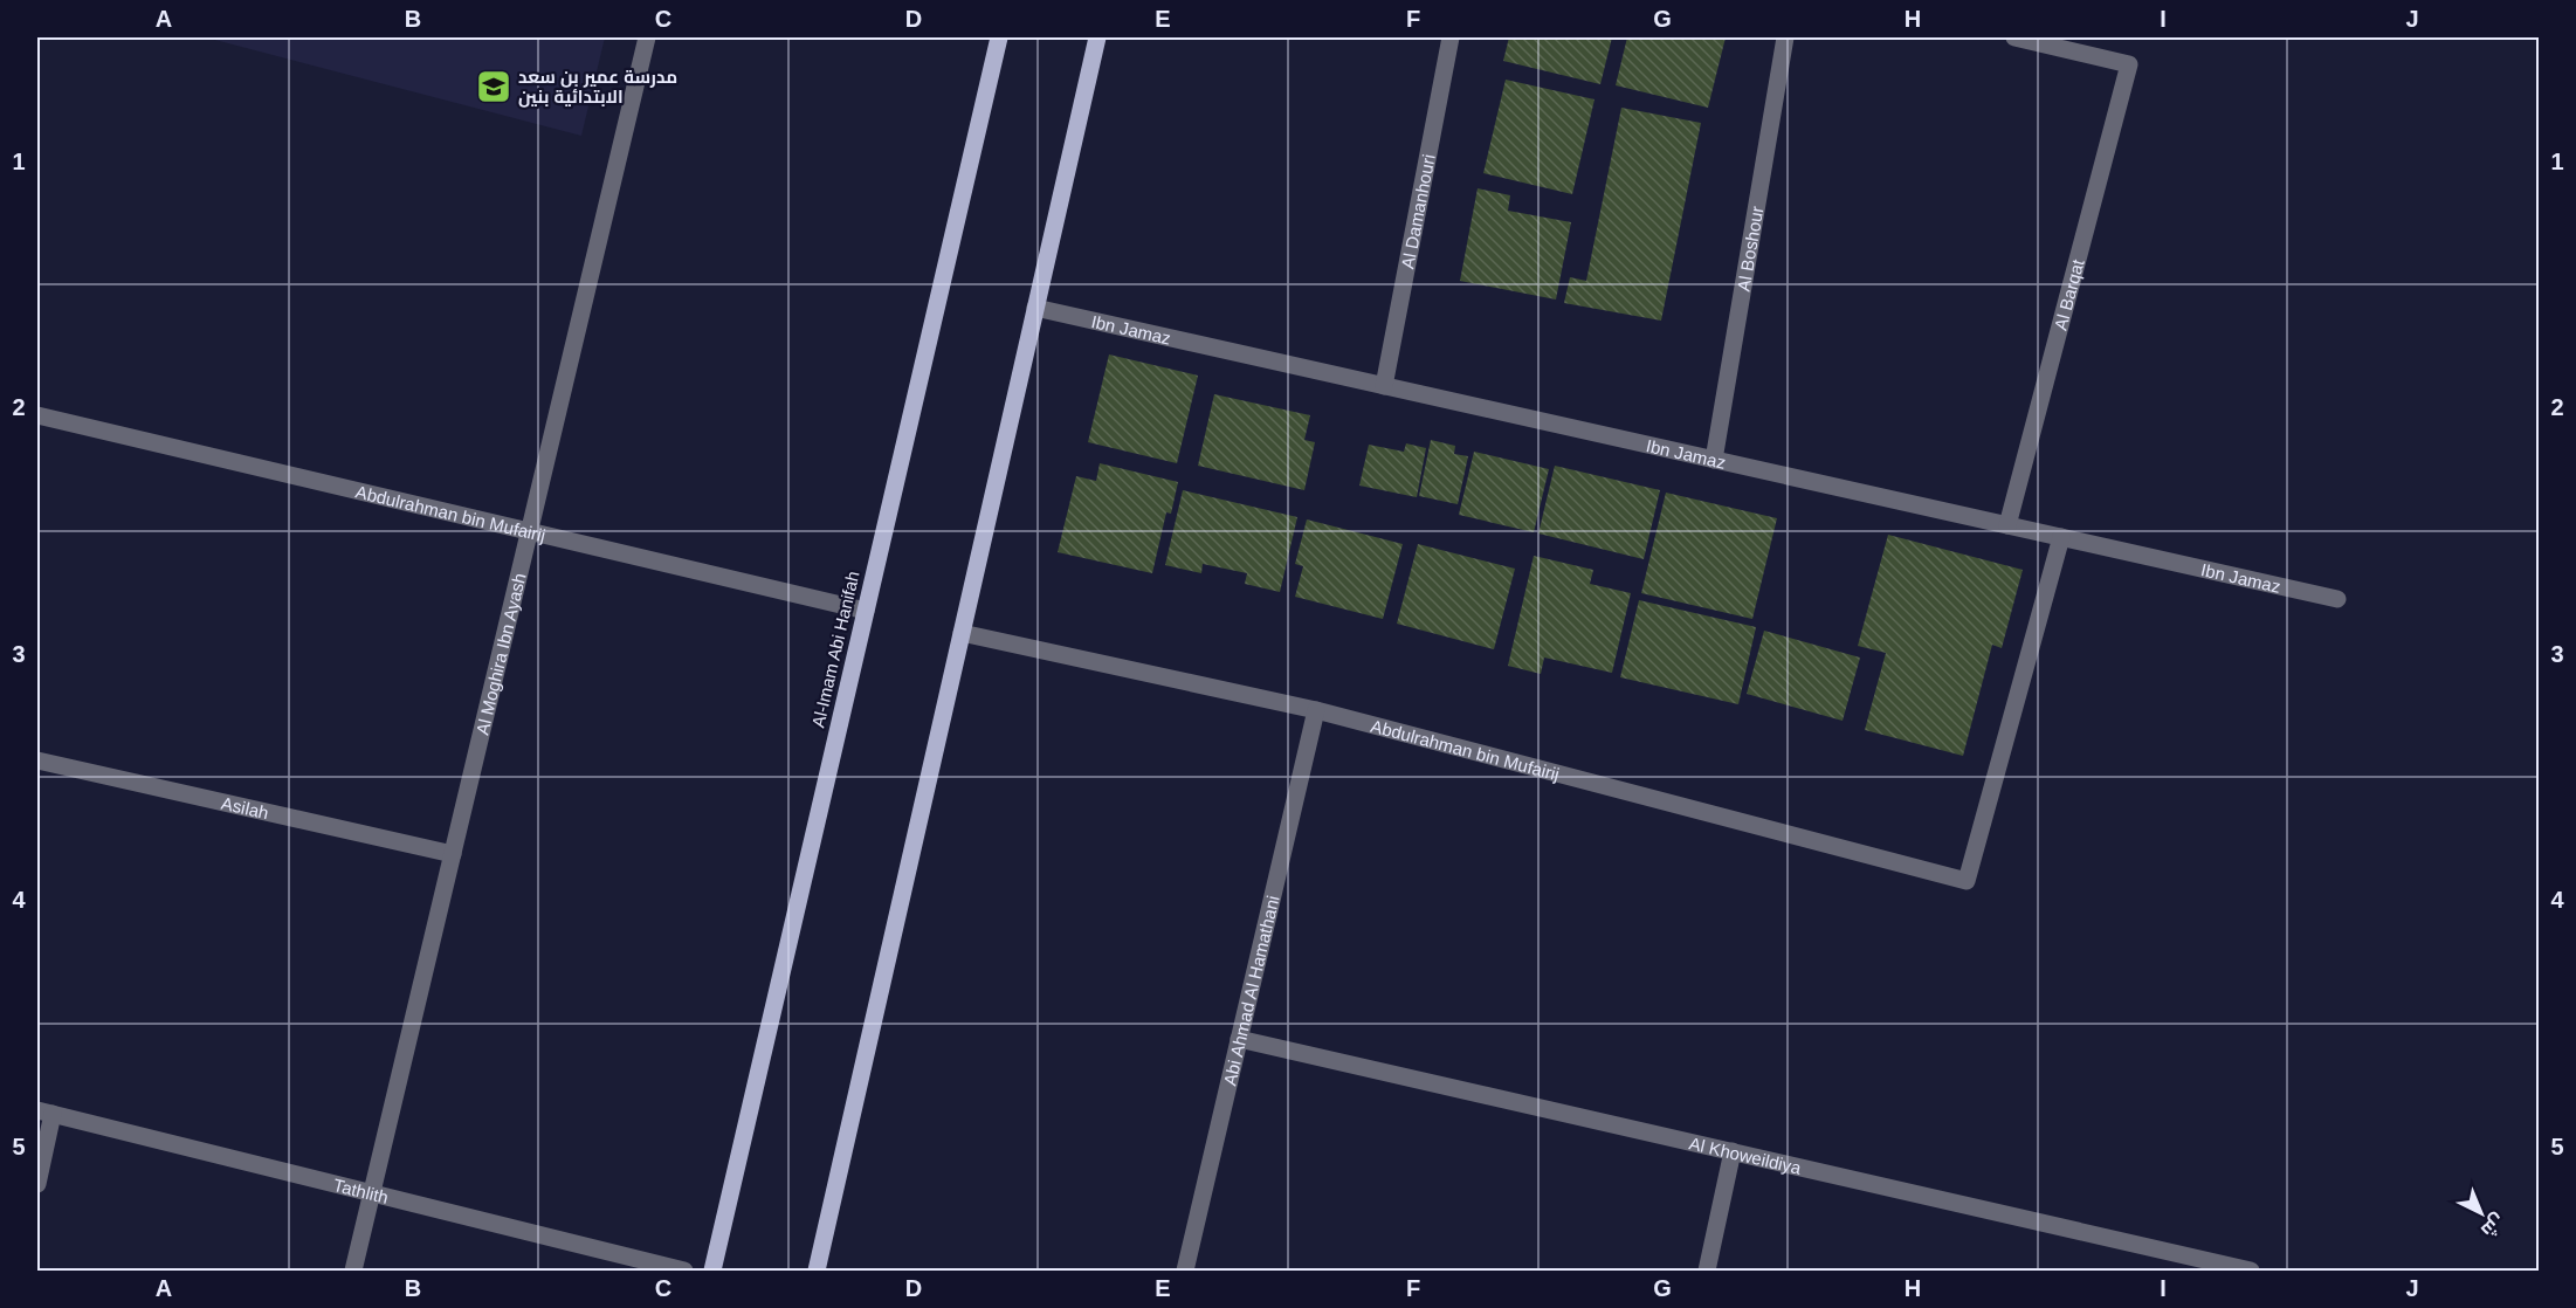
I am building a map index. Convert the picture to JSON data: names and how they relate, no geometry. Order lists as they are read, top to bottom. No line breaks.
{"streets":{"main road":["Al-Imam Abi Hanifah"],"street":["Al Damanhouri","Al Boshour","Al Barqat","Ibn Jamaz","Abdulrahman bin Mufairij","Al Moghira Ibn Ayash","Asilah","Abi Ahmad Al Hamathani","Al Khoweildiya","Tathlith"]},"crossings":[["Al Damanhouri","Ibn Jamaz"],["Al Boshour","Ibn Jamaz"],["Al Barqat","Ibn Jamaz"],["Ibn Jamaz","Abdulrahman bin Mufairij"],["Abdulrahman bin Mufairij","Al-Imam Abi Hanifah"],["Abdulrahman bin Mufairij","Al Moghira Ibn Ayash"],["Abdulrahman bin Mufairij","Abi Ahmad Al Hamathani"],["Al Moghira Ibn Ayash","Asilah"],["Al Moghira Ibn Ayash","Tathlith"],["Abi Ahmad Al Hamathani","Al Khoweildiya"]],"places":{"school or university":["مدرسة عمير بن سعد الابتدائية بنين"]},"north":"bottom right","grid":{"columns":["A","B","C","D","E","F","G","H","I","J"],"rows":["1","2","3","4","5"]}}
